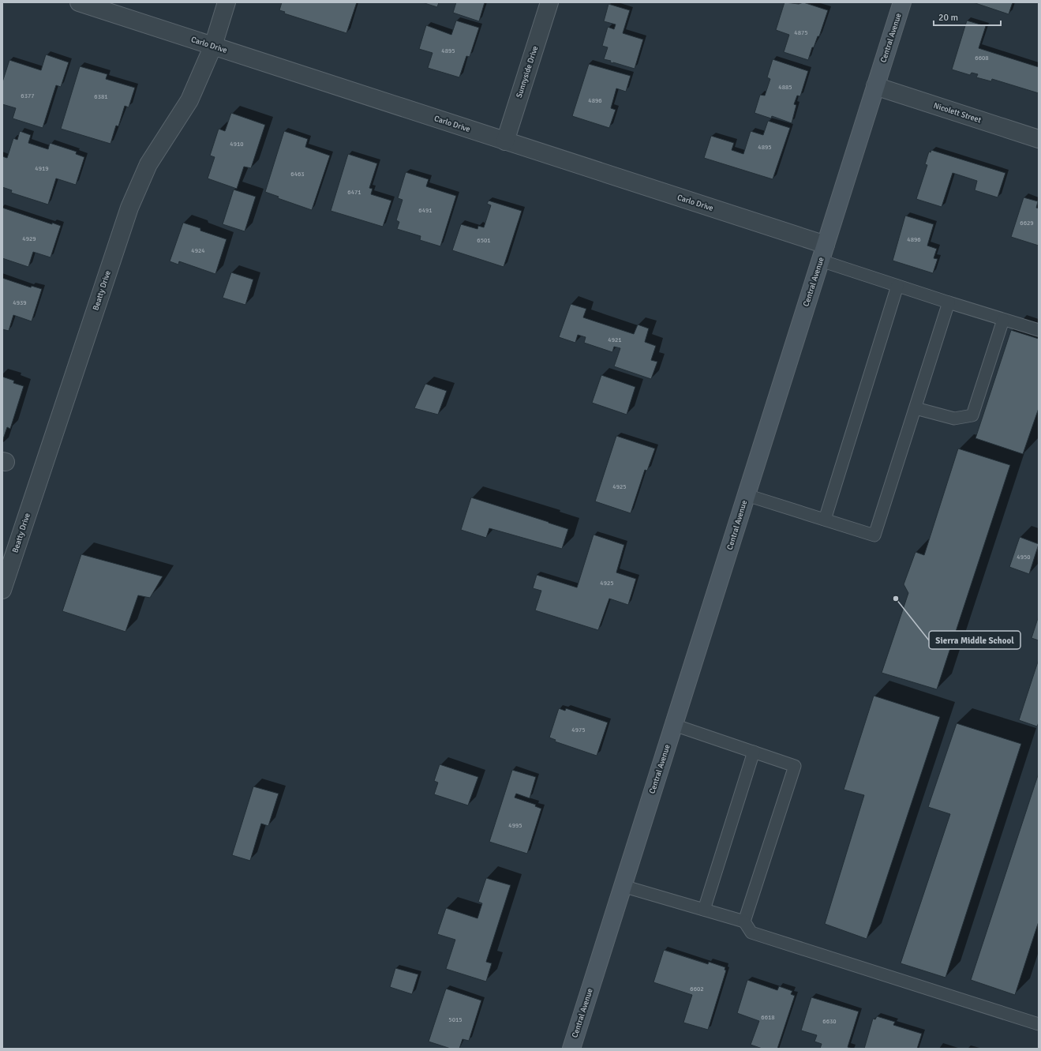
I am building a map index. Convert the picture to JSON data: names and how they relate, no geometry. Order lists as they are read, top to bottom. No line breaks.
{"streets":{"main road":["Central Avenue"],"street":["Carlo Drive","Sunnyside Drive","Nicolett Street","Beatty Drive"]},"crossings":[["Central Avenue","Carlo Drive"],["Central Avenue","Nicolett Street"],["Carlo Drive","Sunnyside Drive"],["Carlo Drive","Beatty Drive"]],"places":["Sierra Middle School"],"house_numbers":["4875","4895","6608","4885","6377","6381","4896","4910","4895","4919","6463","6471","6491","6629","4929","4896","6501","4924","4939","4921","4925","4950","4925","4975","4995","6602","6618","5015","6630"],"scale_bar":"20 m"}
